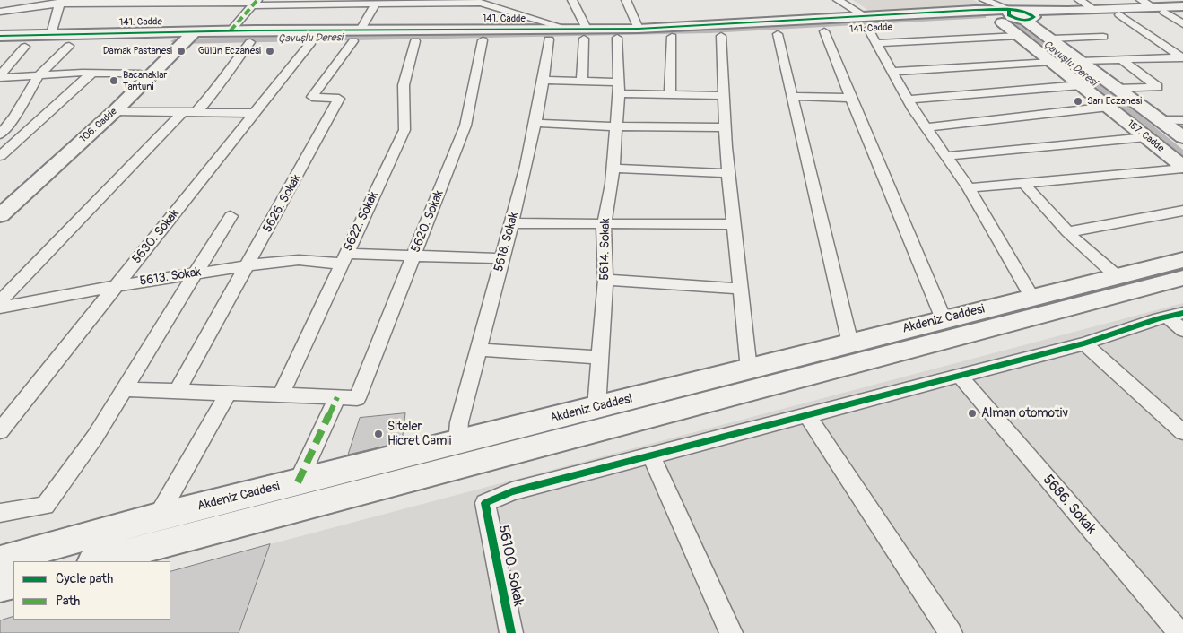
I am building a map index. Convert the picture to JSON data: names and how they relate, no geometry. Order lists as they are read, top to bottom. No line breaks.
{"streets":{"street":["141. Cadde","106. Cadde","157. Cadde","5626. Sokak","5622. Sokak","5620. Sokak","5630. Sokak","5618. Sokak","5614. Sokak","5613. Sokak","Akdeniz Caddesi","5686. Sokak","56100. Sokak"]},"crossings":[["141. Cadde","106. Cadde"],["141. Cadde","157. Cadde"],["141. Cadde","5626. Sokak"],["141. Cadde","5622. Sokak"],["141. Cadde","5620. Sokak"],["141. Cadde","5630. Sokak"],["141. Cadde","5618. Sokak"],["141. Cadde","5614. Sokak"],["5626. Sokak","5613. Sokak"],["5622. Sokak","5613. Sokak"],["5620. Sokak","5613. Sokak"],["5630. Sokak","5613. Sokak"],["5618. Sokak","5613. Sokak"],["5618. Sokak","Akdeniz Caddesi"],["5614. Sokak","Akdeniz Caddesi"]],"water":["Çavuşlu Deresi"],"places":["Damak Pastanesi","Gülün Eczanesi","Bacanaklar Tantuni","Sarı Eczanesi","Alman otomotiv","Siteler Hicret Camii"],"legend":["Cycle path","Path"]}
